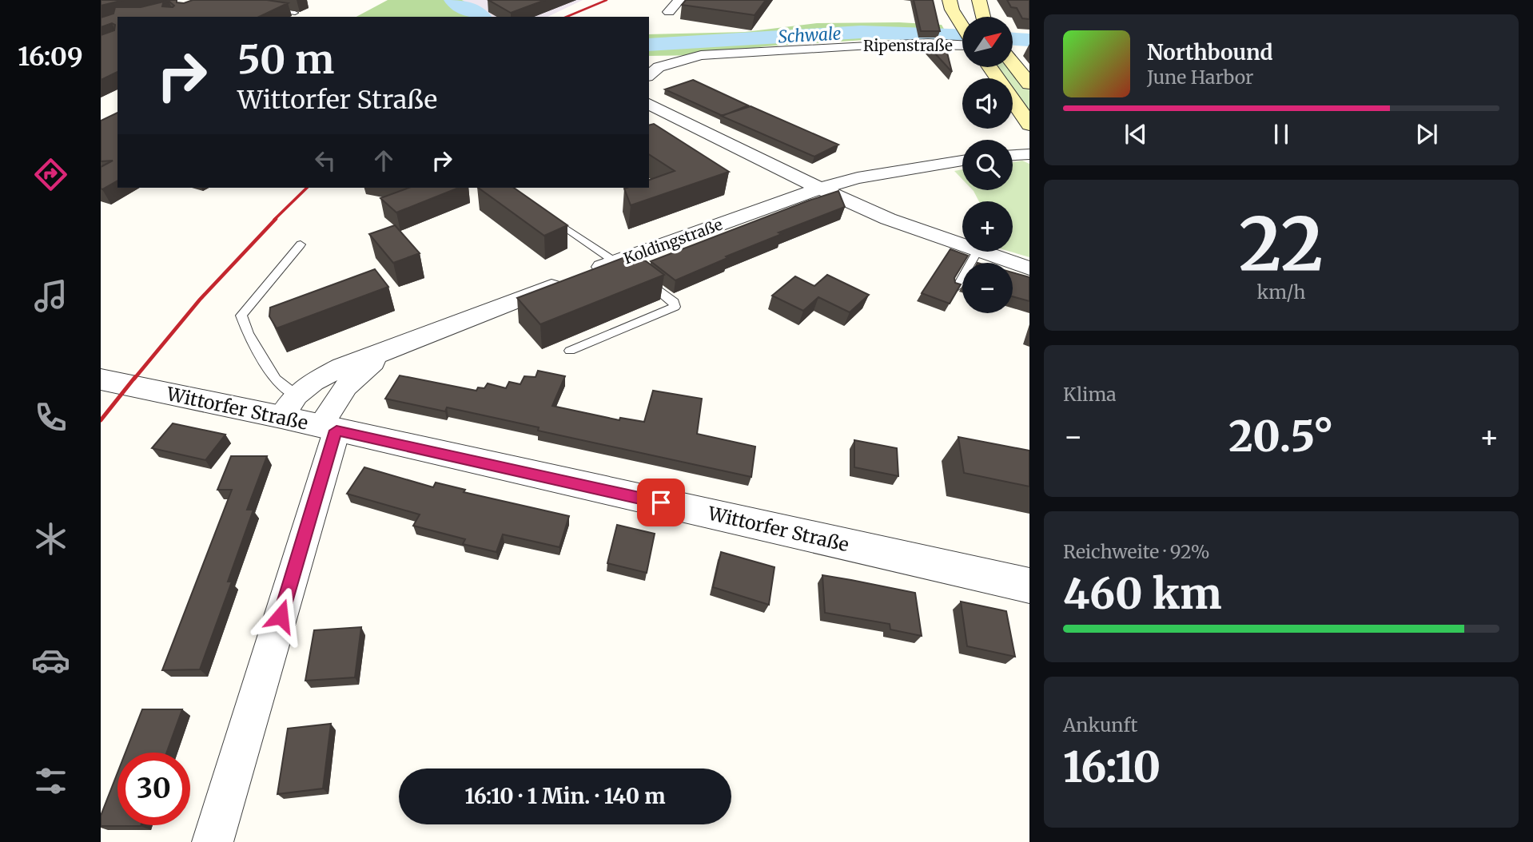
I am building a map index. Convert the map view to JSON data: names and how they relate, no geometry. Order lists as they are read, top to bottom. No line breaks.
{"streets":{"street":["Ripenstraße","Koldingstraße","Wittorfer Straße"]},"water":["Schwale"],"north":"top right","page":{"tabs":"16:09","map_buttons":["+","−"],"turn":["50 m","Wittorfer Straße"],"song":["Northbound","June Harbor"],"tile":[["22","km/h"],"Klima",["Reichweite · 92%","460 km"],["Ankunft","16:10"]],"heat":["−","20.5°","+"],"limit":"30","trip":"16:10 · 1 Min. · 140 m"}}
